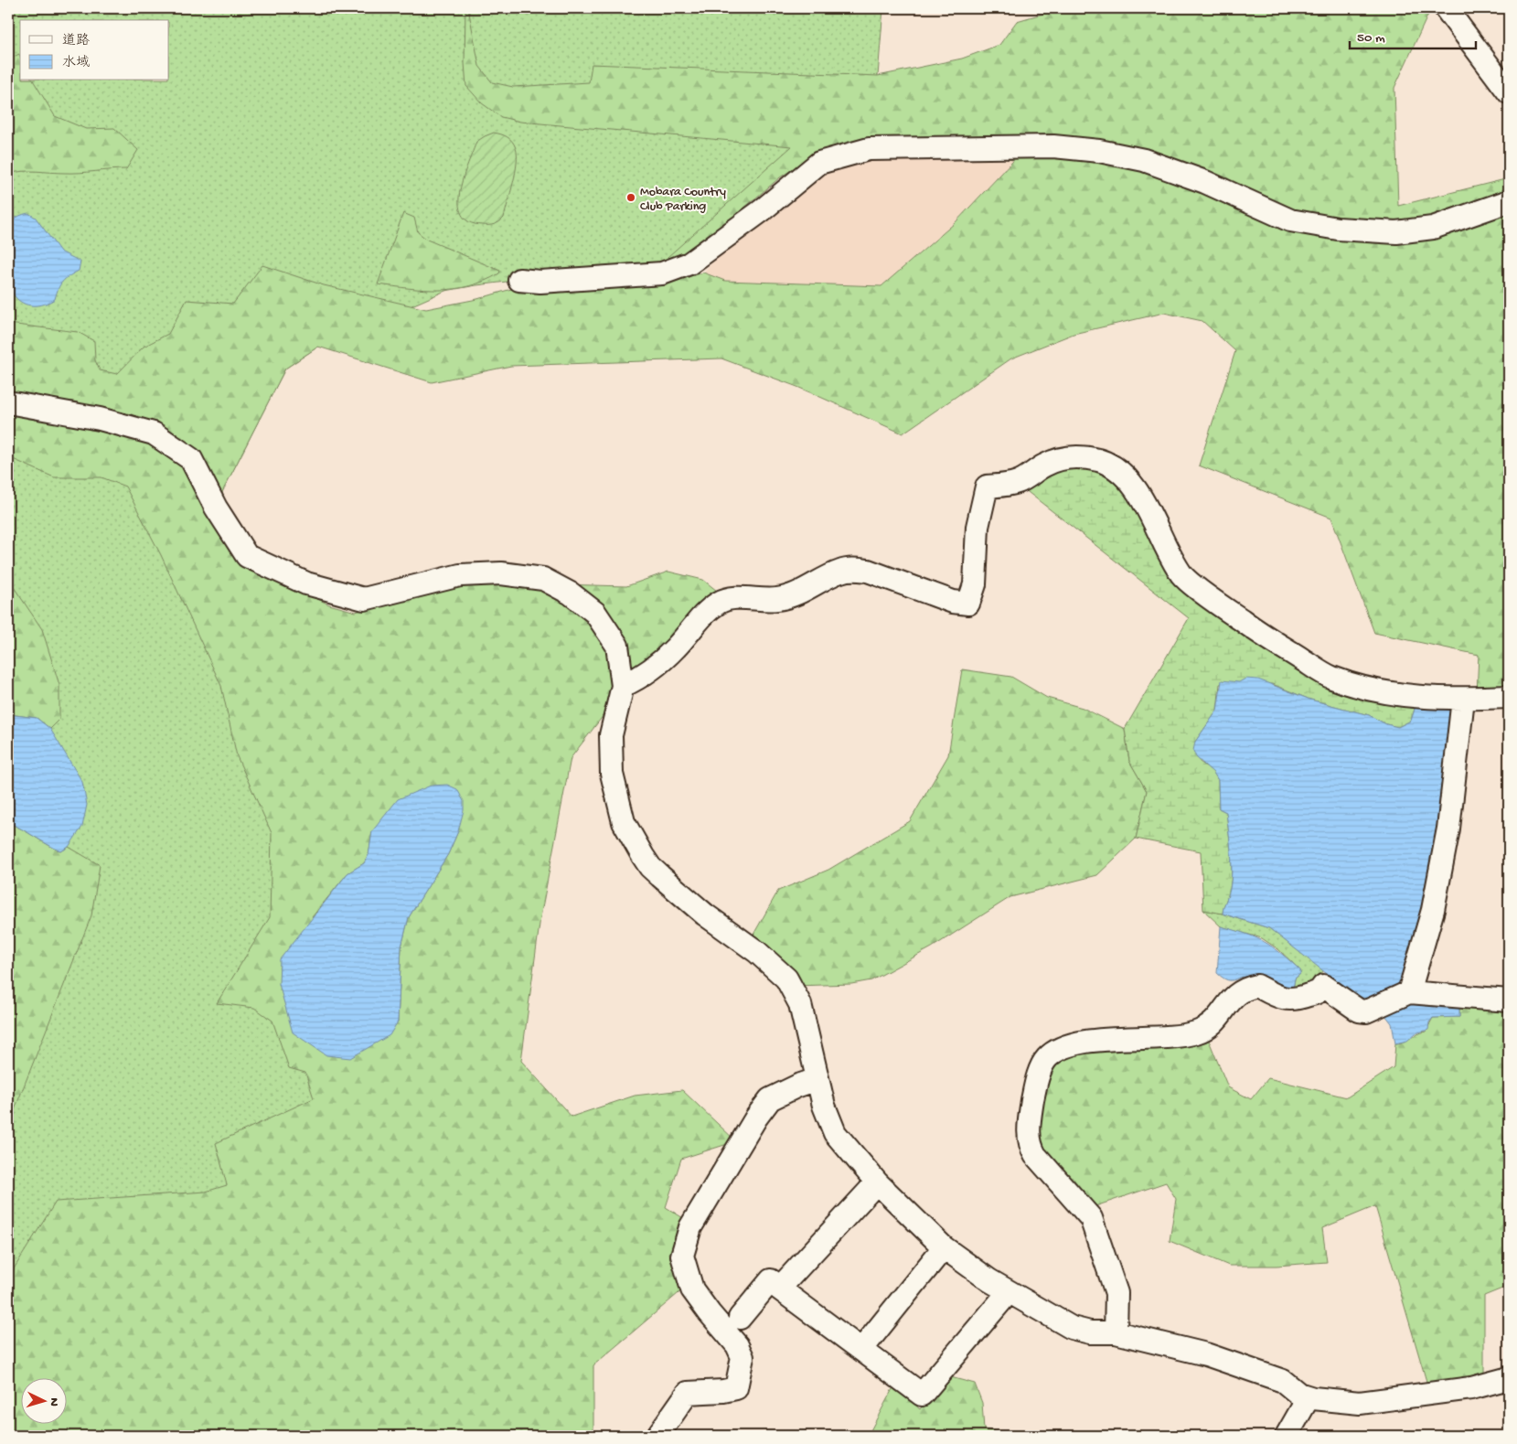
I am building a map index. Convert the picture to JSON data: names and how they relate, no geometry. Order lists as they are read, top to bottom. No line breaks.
{"places":["Mobara Country Club Parking"],"legend":["道路","水域"],"scale_bar":"50 m","north":"right"}
